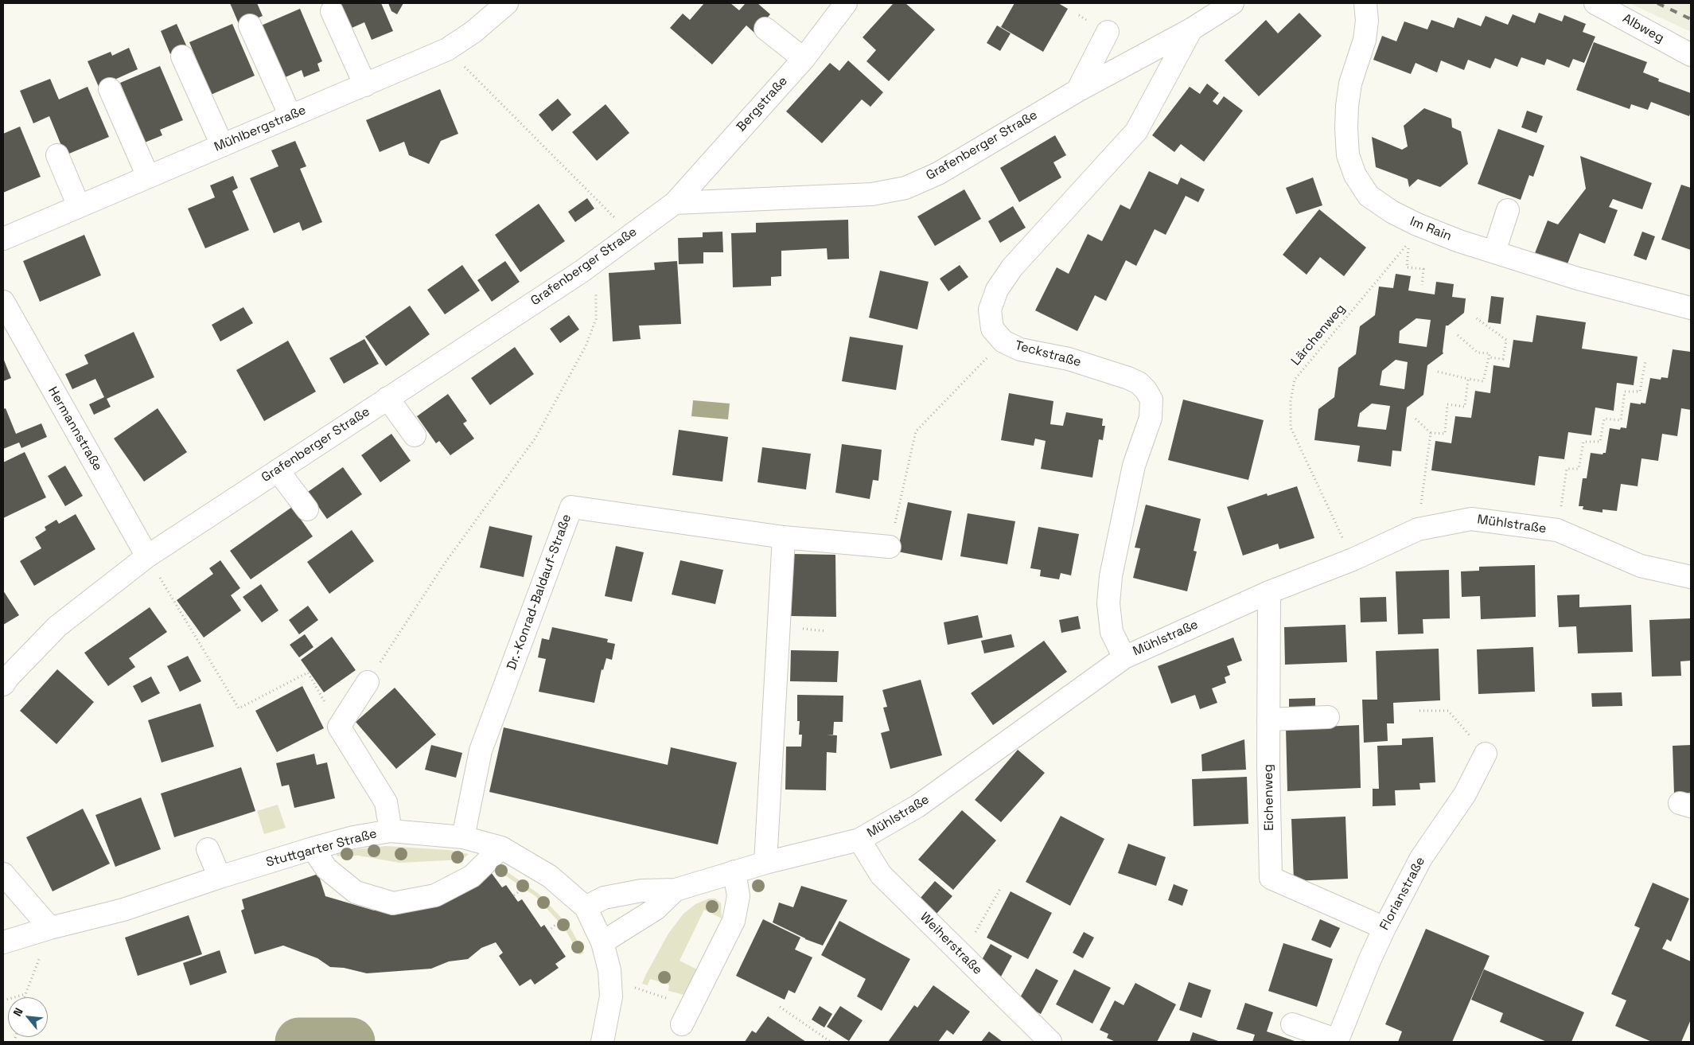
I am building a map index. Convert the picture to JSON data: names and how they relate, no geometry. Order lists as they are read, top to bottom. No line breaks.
{"streets":{"street":["Albweg","Bergstraße","Mühlbergstraße","Grafenberger Straße","Im Rain","Teckstraße","Hermannstraße","Mühlstraße","Dr.-Konrad-Baldauf-Straße","Eichenweg","Stuttgarter Straße","Florianstraße","Weiherstraße"],"path":["Lärchenweg"]},"crossings":[["Bergstraße","Grafenberger Straße"],["Grafenberger Straße","Teckstraße"],["Grafenberger Straße","Hermannstraße"],["Lärchenweg","Mühlstraße"],["Teckstraße","Mühlstraße"],["Mühlstraße","Eichenweg"],["Mühlstraße","Stuttgarter Straße"],["Mühlstraße","Weiherstraße"],["Dr.-Konrad-Baldauf-Straße","Stuttgarter Straße"],["Eichenweg","Florianstraße"]],"north":"top left"}
